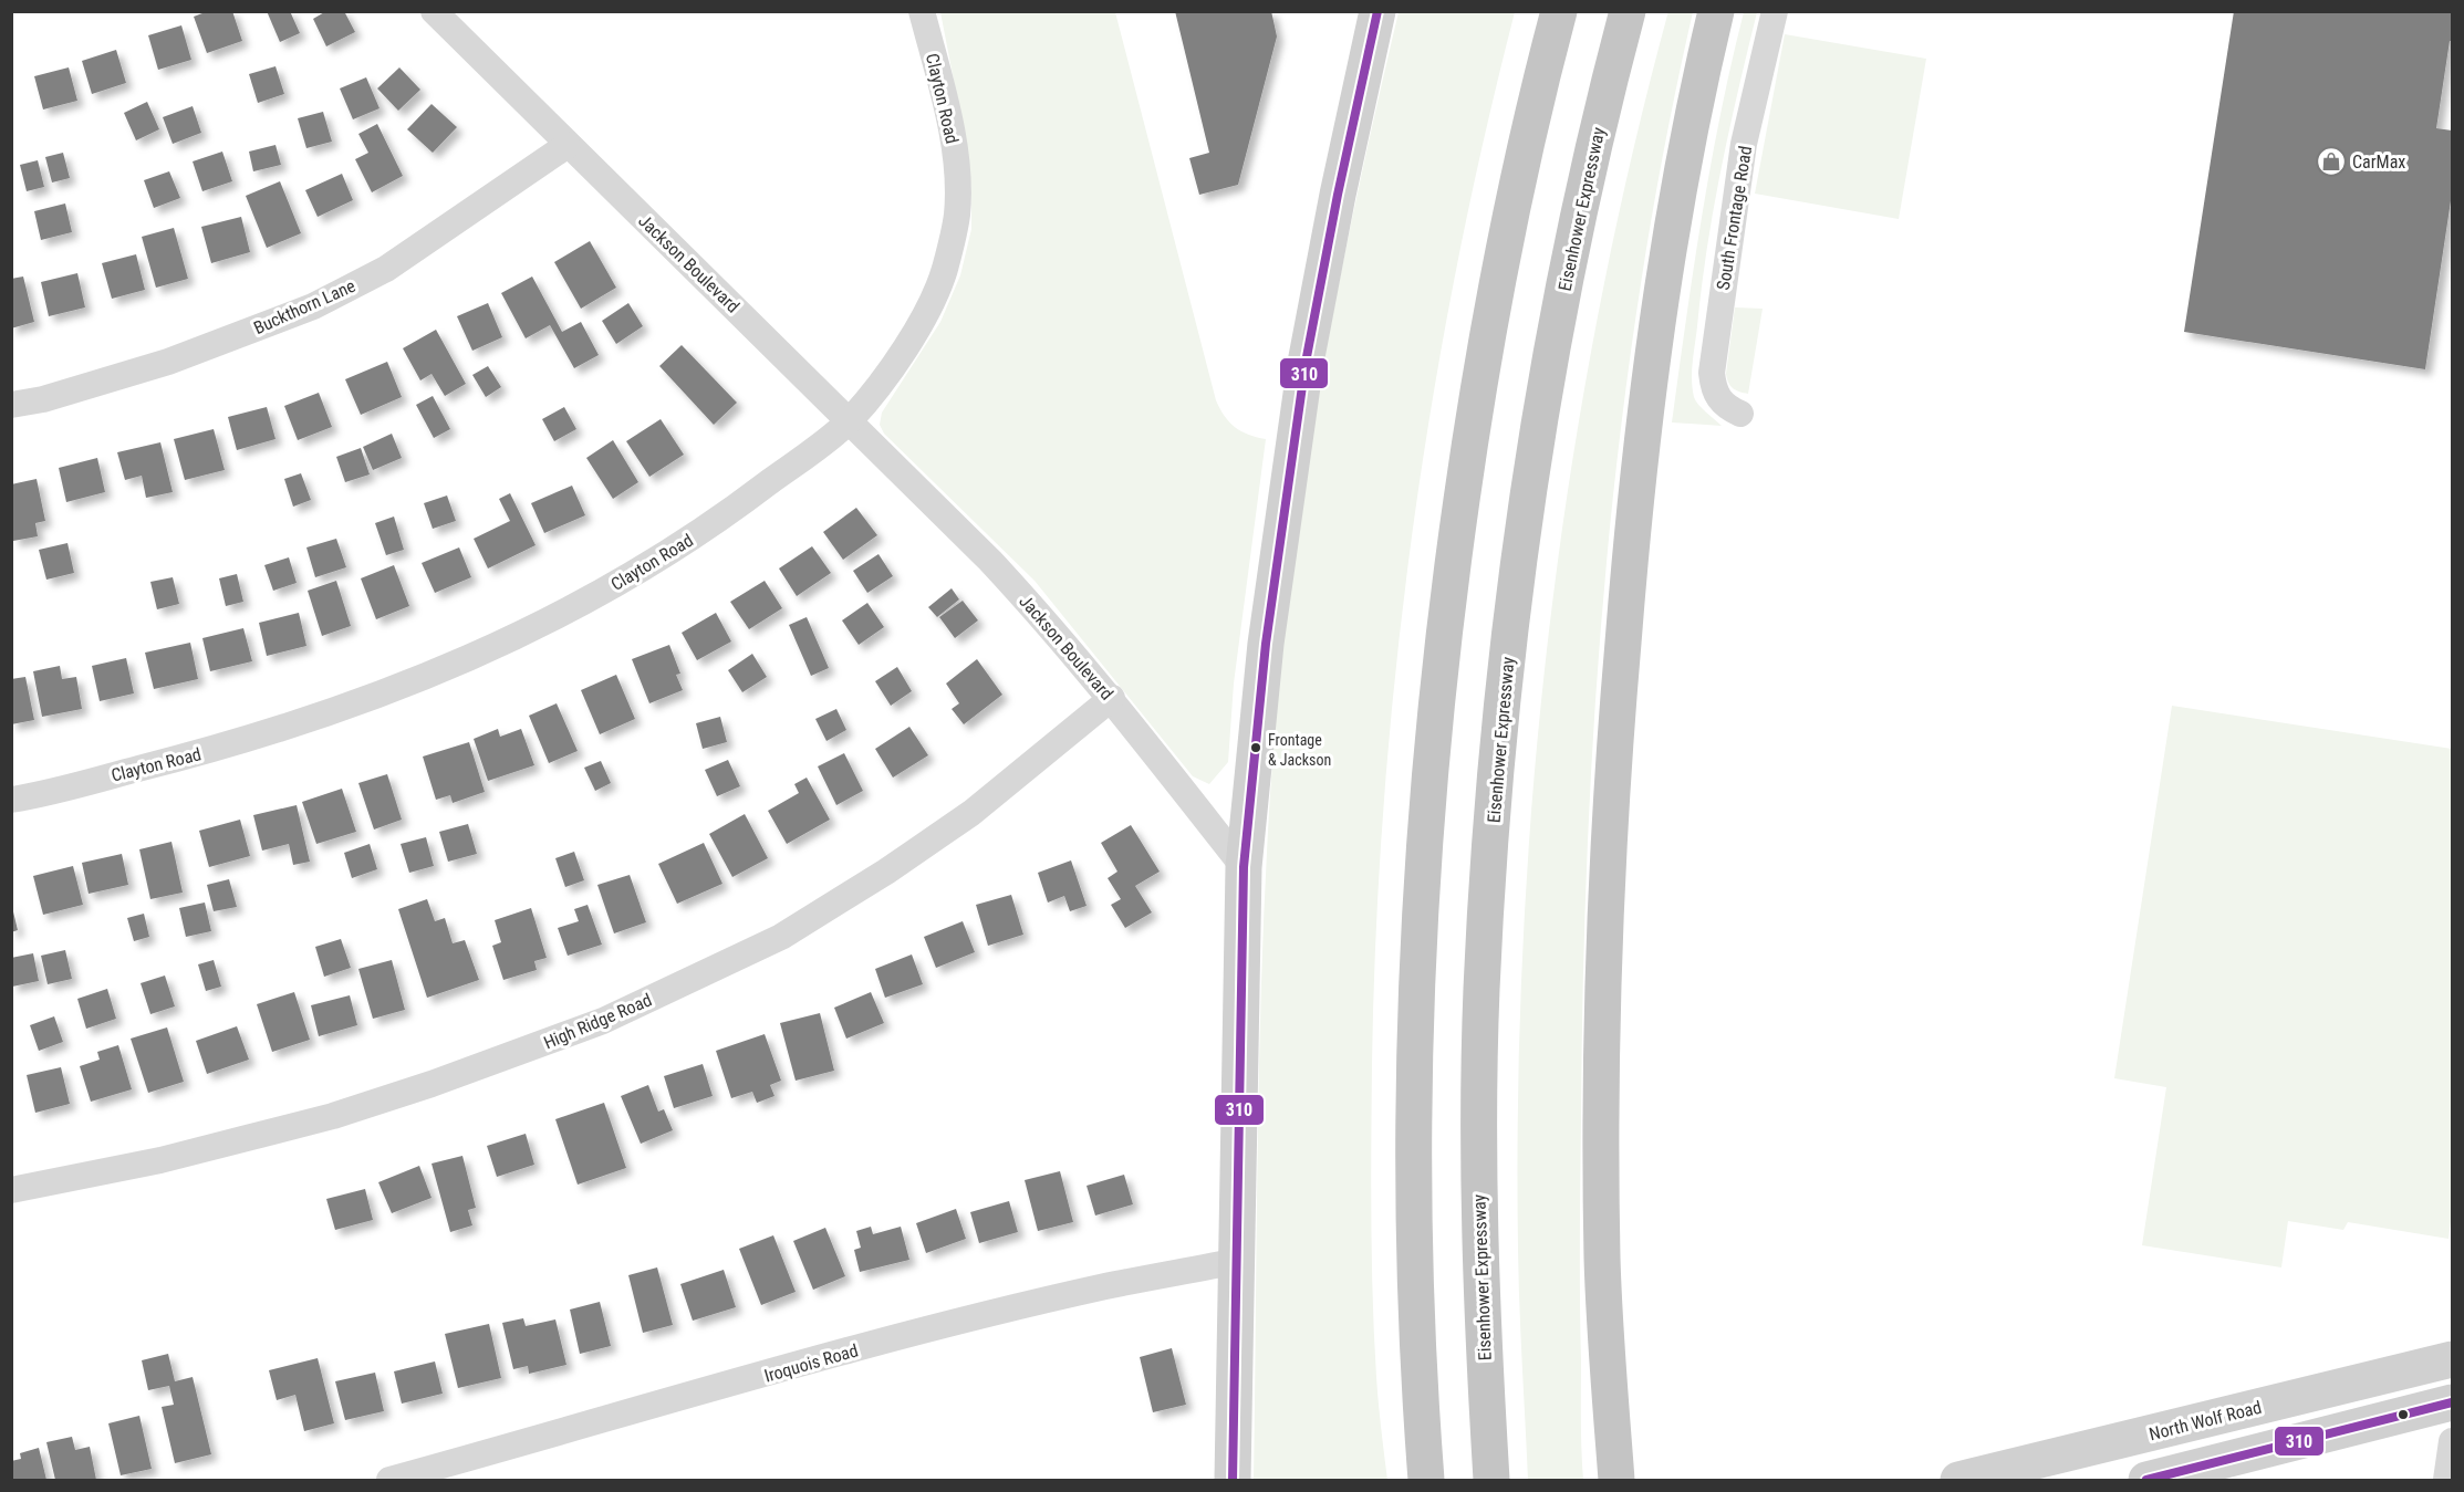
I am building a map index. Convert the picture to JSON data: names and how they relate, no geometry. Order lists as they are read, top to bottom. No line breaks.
{"streets":{"highway":["Eisenhower Expressway"],"main road":["North Wolf Road"],"street":["Clayton Road","South Frontage Road","Jackson Boulevard","Buckthorn Lane","High Ridge Road","Iroquois Road"]},"crossings":[["Clayton Road","Jackson Boulevard"],["Jackson Boulevard","Buckthorn Lane"],["Jackson Boulevard","High Ridge Road"]],"places":{"shop":["CarMax"],"other":["Frontage & Jackson"]},"lines":["transit line 310"]}
